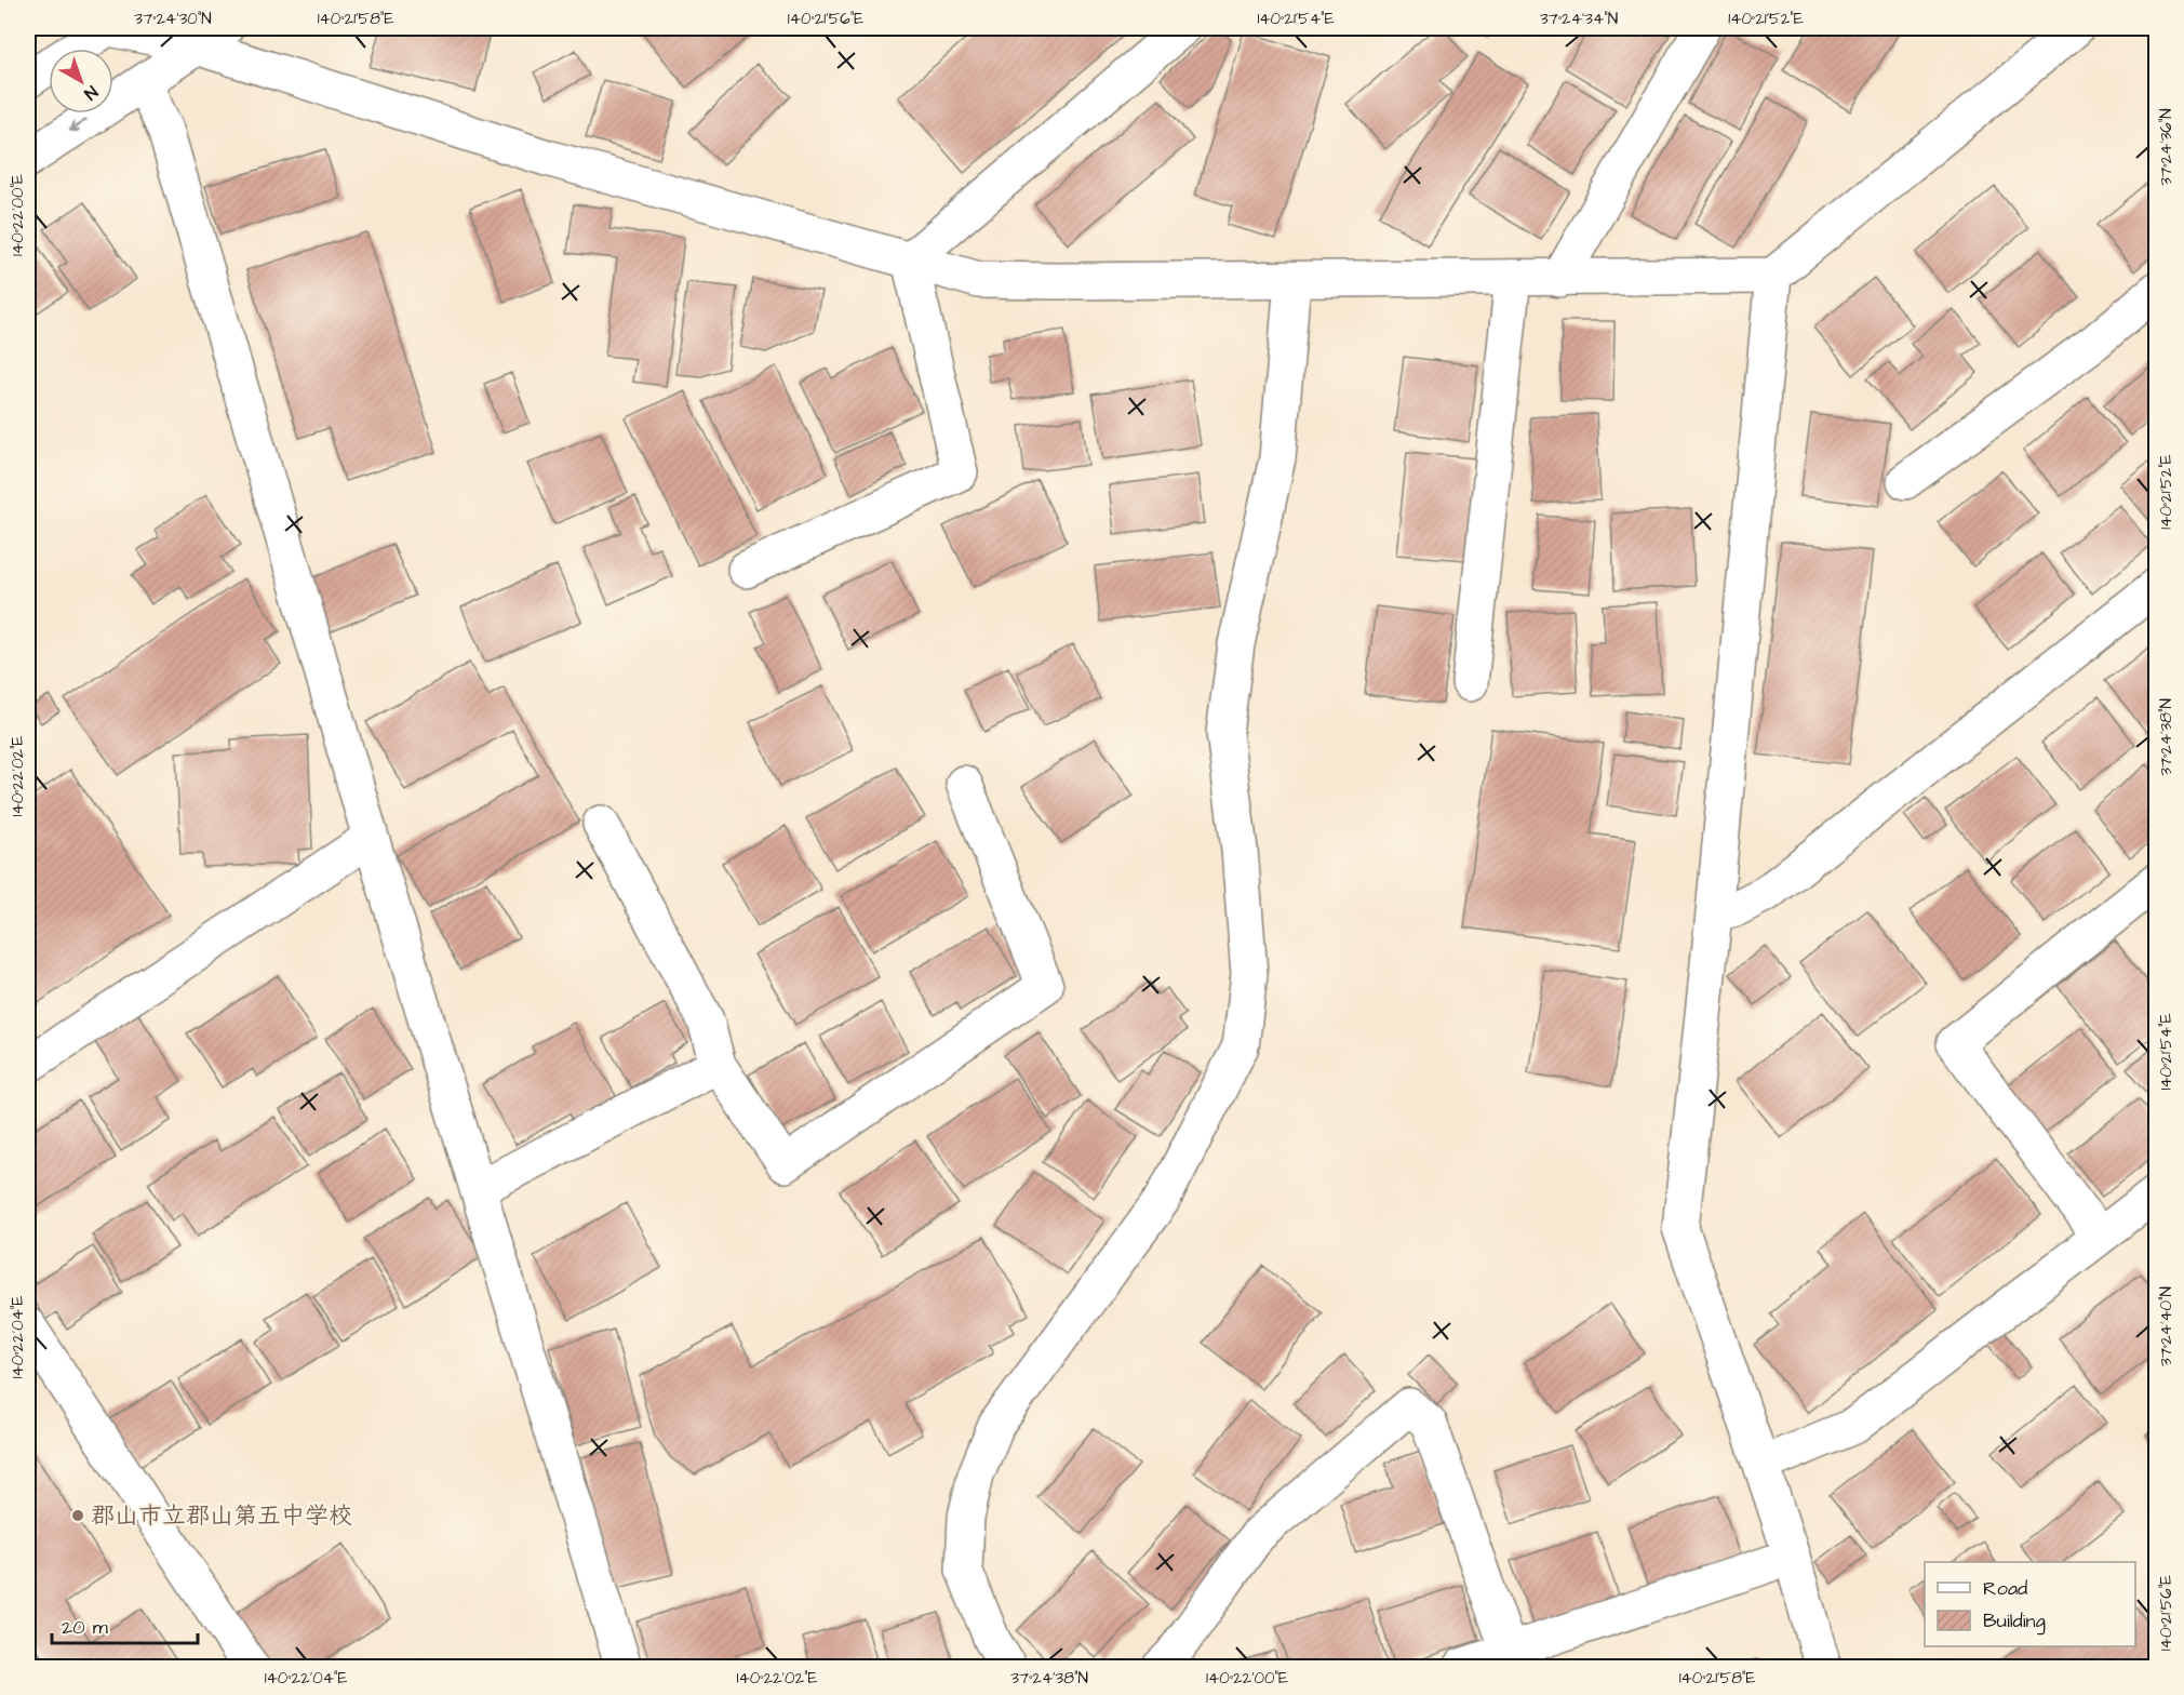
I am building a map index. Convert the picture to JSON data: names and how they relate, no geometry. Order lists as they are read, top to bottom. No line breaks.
{"places":["郡山市立郡山第五中学校"],"legend":["Road","Building"],"scale_bar":"20 m","north":"bottom right","coordinates":["37°24'30\"N","140°21'58\"E","140°21'56\"E","140°21'54\"E","37°24'34\"N","140°21'52\"E","37°24'36\"N","140°22'00\"E","37°24'38\"N","140°22'02\"E","37°24'40\"N","140°22'04\"E"]}
